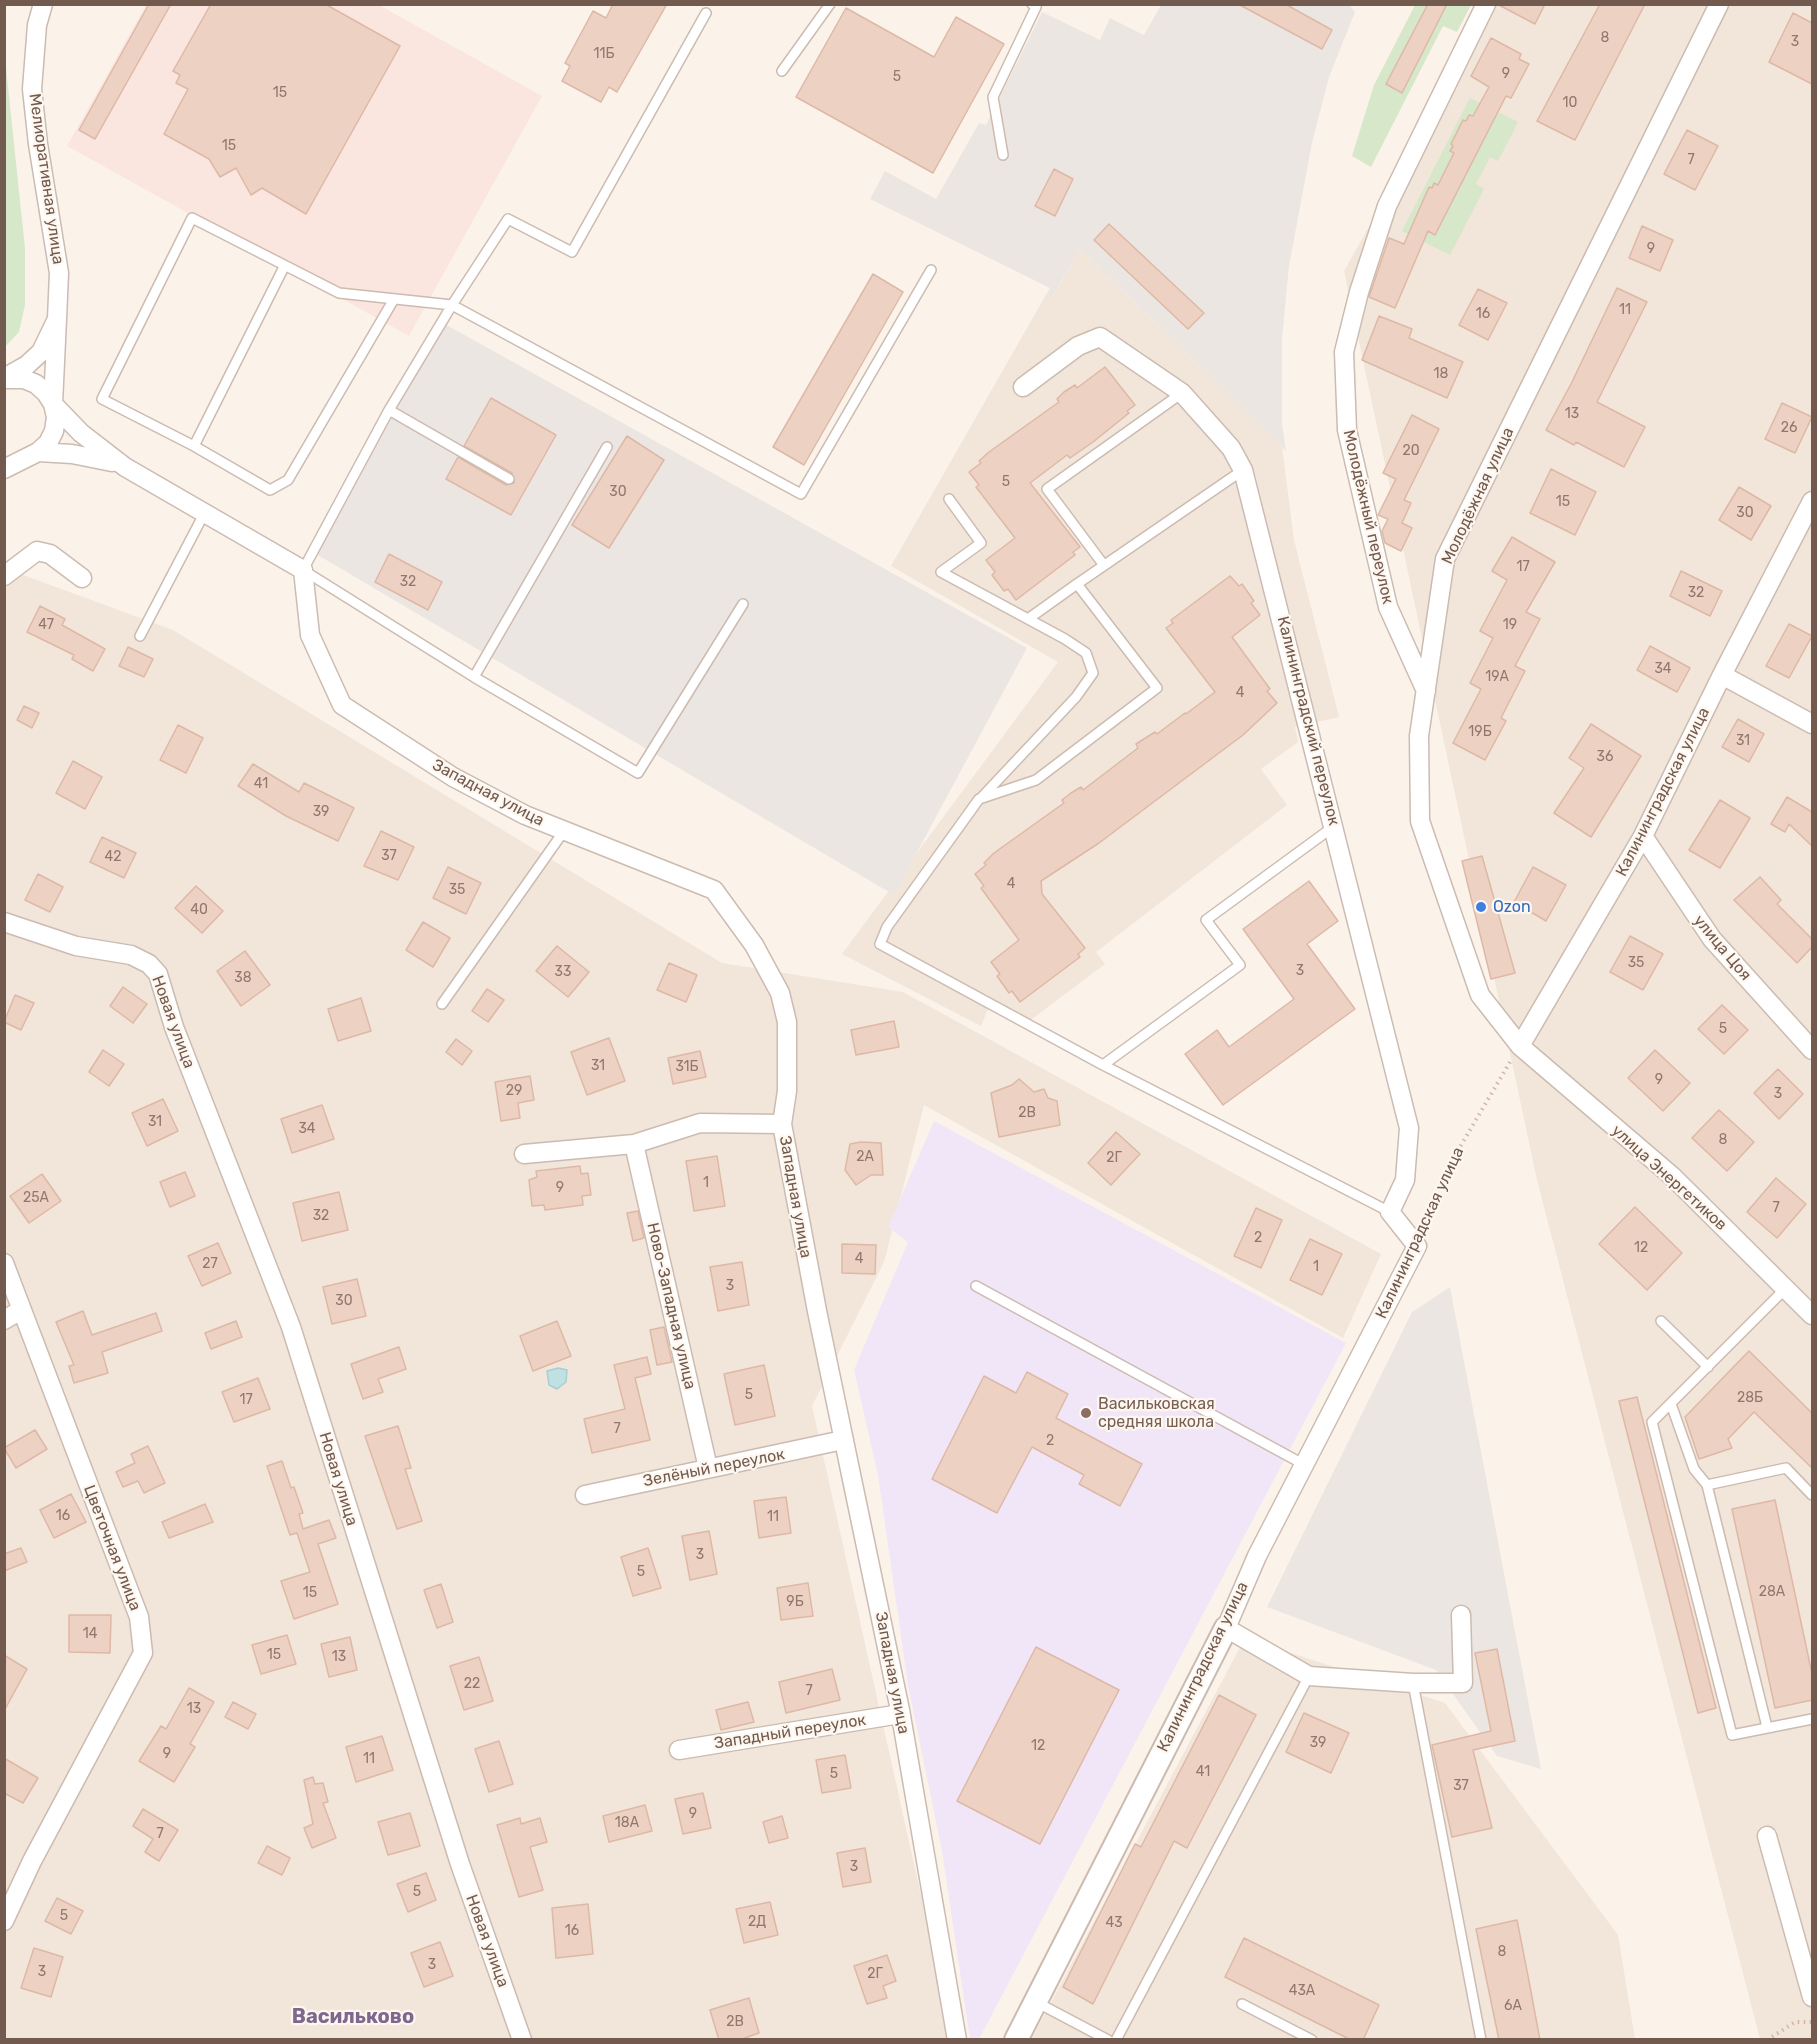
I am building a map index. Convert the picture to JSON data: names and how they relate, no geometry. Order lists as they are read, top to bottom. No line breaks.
{"streets":{"street":["Мелиоративная улица","Молодёжная улица","Молодёжный переулок","Калининградский переулок","Калининградская улица","Западная улица","улица Цоя","Новая улица","улица Энергетиков","Ново-Западная улица","Зелёный переулок","Цветочная улица","Западный переулок"]},"crossings":[["Молодёжная улица","Молодёжный переулок"],["Молодёжная улица","Калининградская улица"],["Молодёжная улица","улица Энергетиков"],["Калининградская улица","улица Цоя"],["Калининградская улица","улица Энергетиков"],["Западная улица","Зелёный переулок"],["Западная улица","Западный переулок"],["Ново-Западная улица","Зелёный переулок"]],"districts":["Васильково"],"places":["Ozon","Васильковская средняя школа"],"house_numbers":["8","3","11Б","9","5","15","10","15","7","9","11","16","18","13","26","20","5","30","15","30","17","32","32","47","19","34","19А","4","19Б","31","36","41","39","37","42","4","35","40","35","3","33","38","5","31","31Б","9","29","3","2В","31","34","8","2А","2Г","1","9","25А","7","32","2","12","4","27","1","3","30","5","28Б","17","7","2","16","11","3","5","28А","15","9Б","14","15","13","22","7","13","39","12","9","11","41","5","37","9","18А","7","3","5","5","2Д","43","16","8","3","3","2Г","43А","6А","2В"]}
